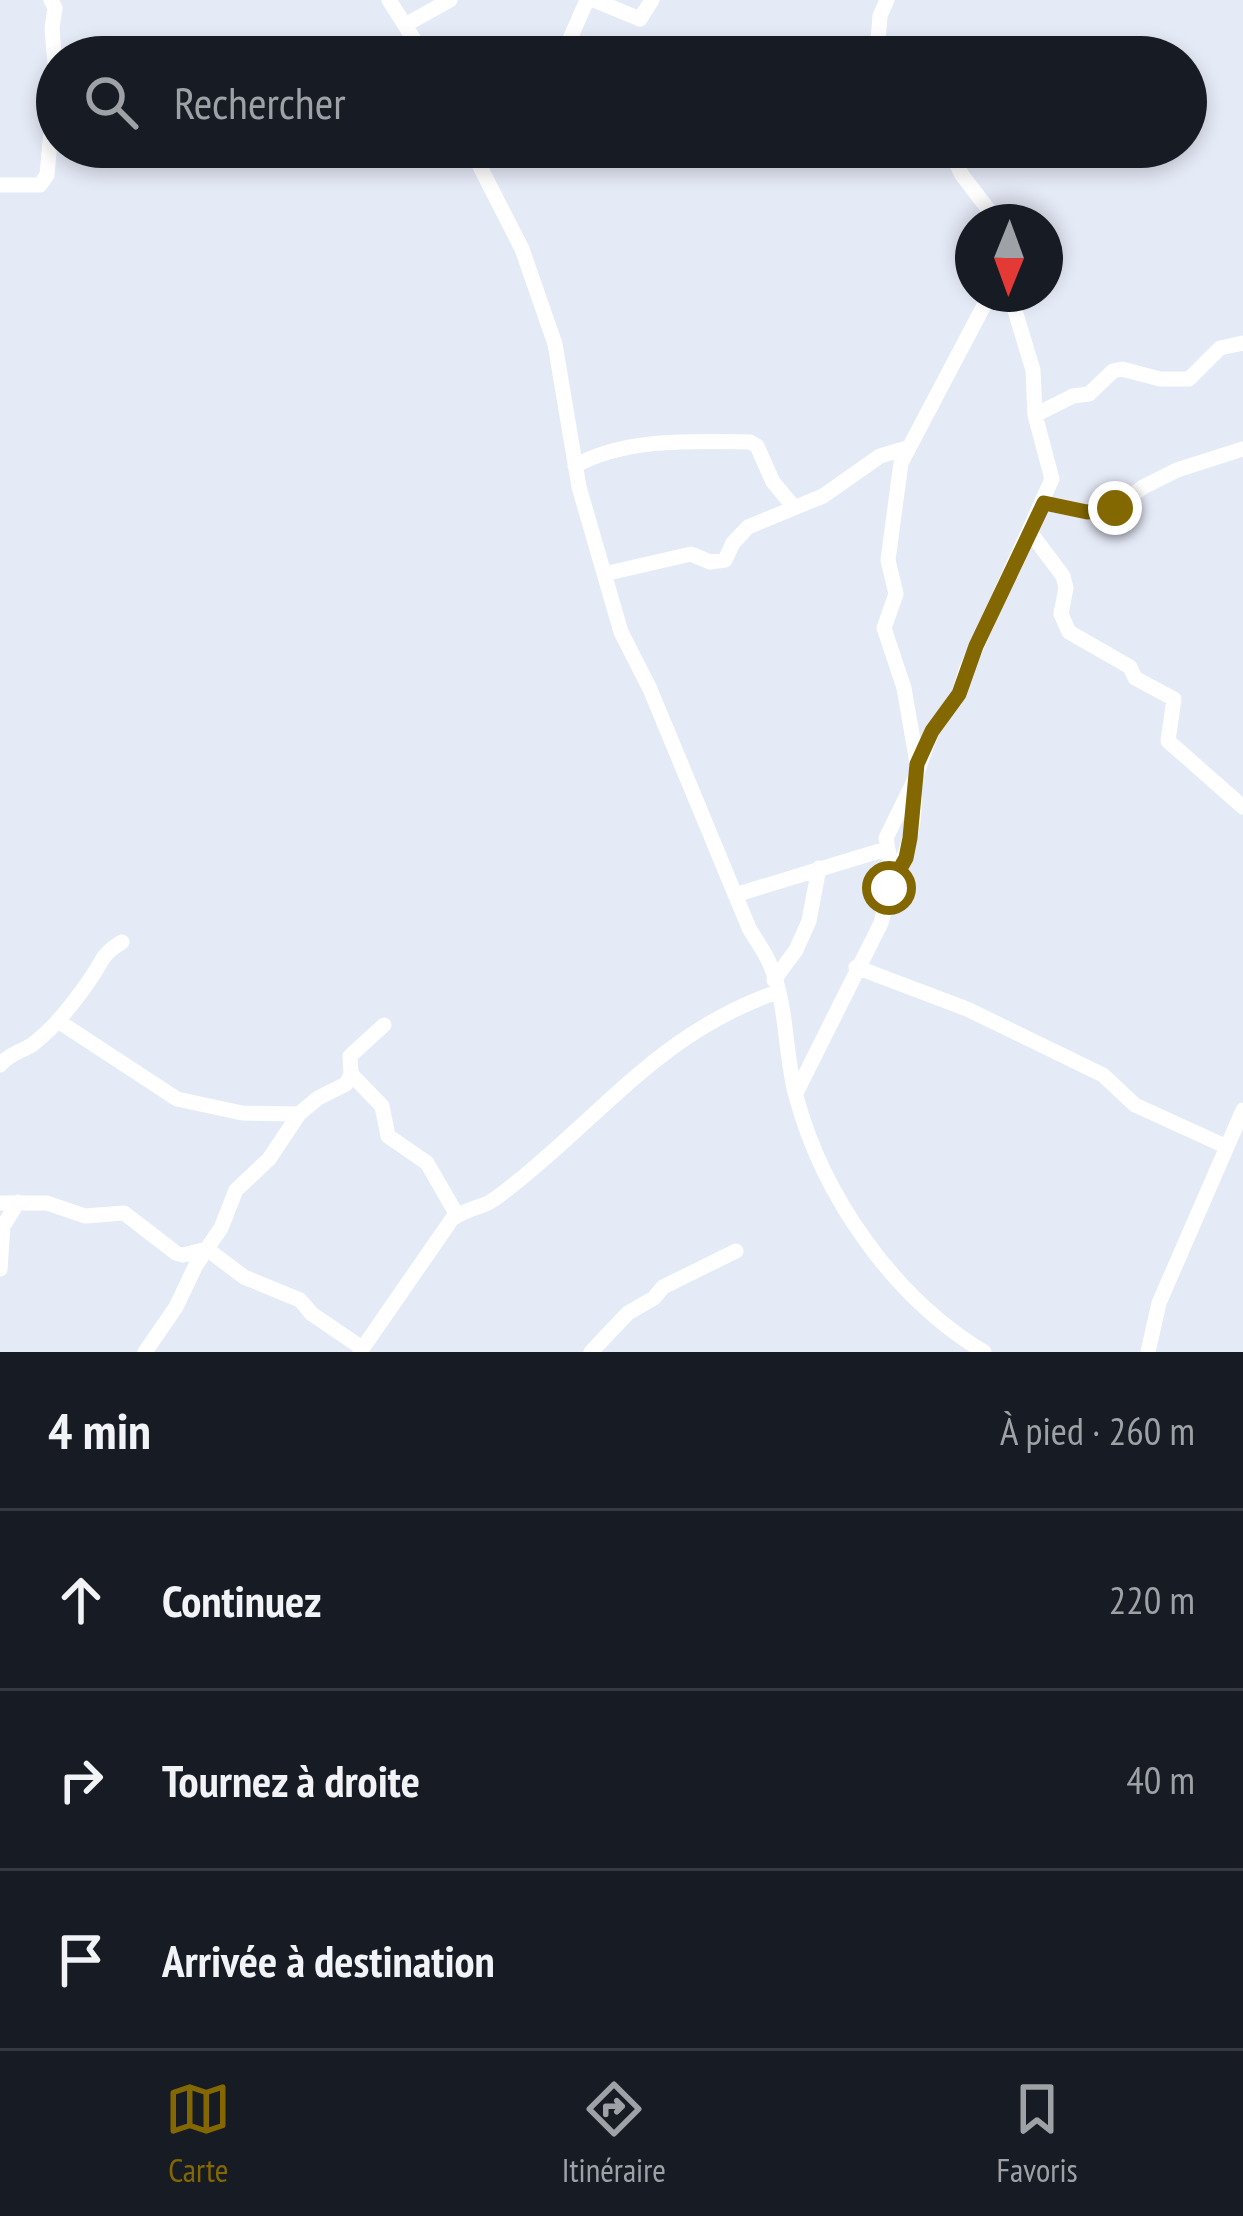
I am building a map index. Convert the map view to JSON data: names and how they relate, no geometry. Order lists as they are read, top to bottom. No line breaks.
{"north":"bottom","page":{"search":"Rechercher","heading":["4 min","À pied · 260 m"],"list":[["Continuez","220 m"],["Tournez à droite","40 m"],"Arrivée à destination"],"nav":["Carte","Itinéraire","Favoris"]}}
